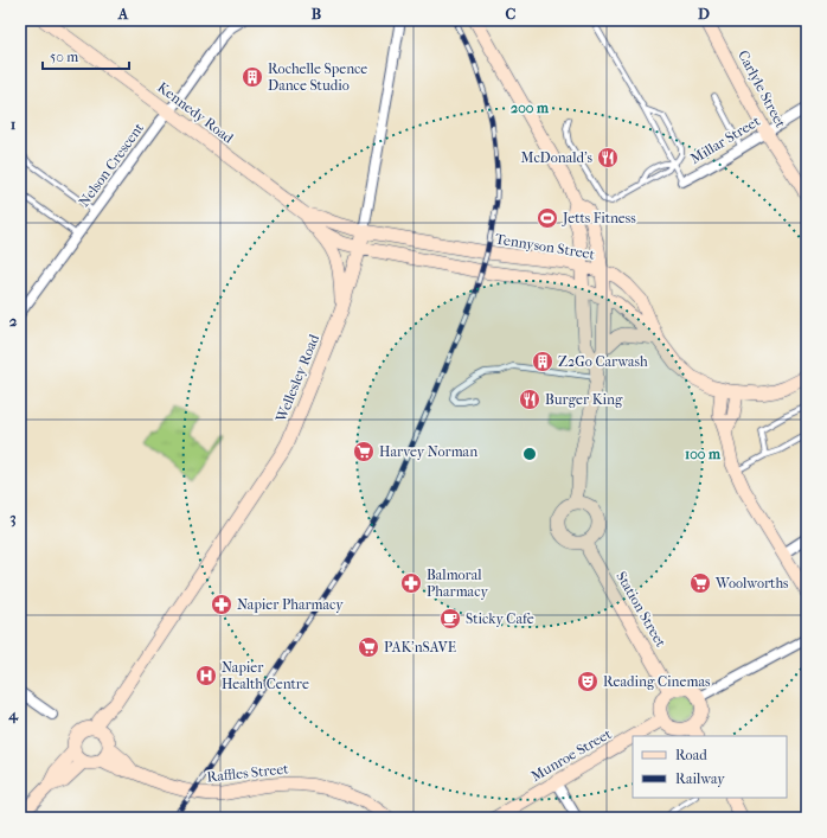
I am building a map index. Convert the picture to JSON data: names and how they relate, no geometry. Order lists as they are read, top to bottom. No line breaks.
{"streets":{"main road":["Carlyle Street","Kennedy Road","Tennyson Street","Wellesley Road","Station Street","Munroe Street","Raffles Street"],"street":["Millar Street","Nelson Crescent"]},"crossings":[["Carlyle Street","Millar Street"],["Kennedy Road","Nelson Crescent"],["Kennedy Road","Tennyson Street"],["Kennedy Road","Wellesley Road"],["Tennyson Street","Wellesley Road"],["Wellesley Road","Raffles Street"],["Station Street","Munroe Street"]],"places":{"building":["Rochelle Spence Dance Studio","Z2Go Carwash"],"restaurant":["McDonald's","Burger King"],"sports":["Jetts Fitness"],"supermarket":["Harvey Norman","Woolworths","PAK'nSAVE"],"pharmacy":["Balmoral Pharmacy","Napier Pharmacy"],"cafe":["Sticky Cafe"],"hospital":["Napier Health Centre"],"theatre":["Reading Cinemas"]},"legend":["Road","Railway"],"scale_bar":"50 m","grid":{"columns":["A","B","C","D"],"rows":["1","2","3","4"]},"rings":["200 m","100 m"]}
